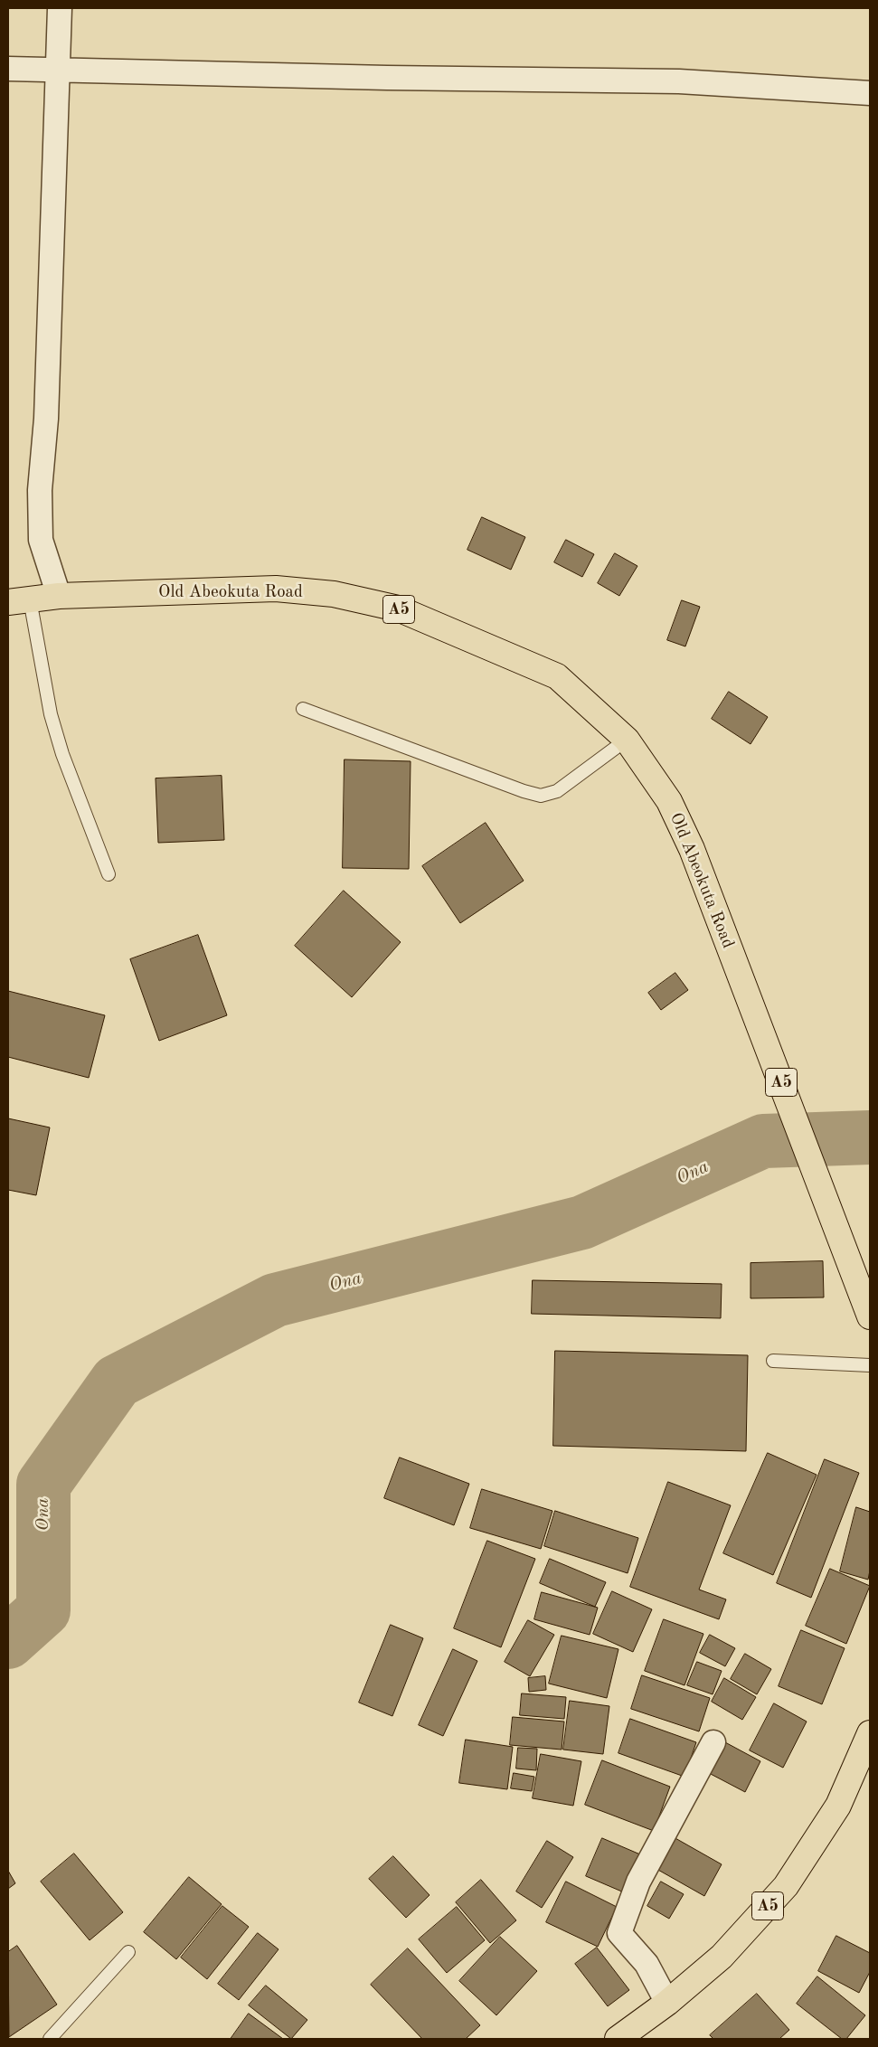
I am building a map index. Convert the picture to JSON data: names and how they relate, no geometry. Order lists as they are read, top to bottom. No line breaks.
{"streets":{"highway":["Old Abeokuta Road","A5"]},"water":["Ona"]}
